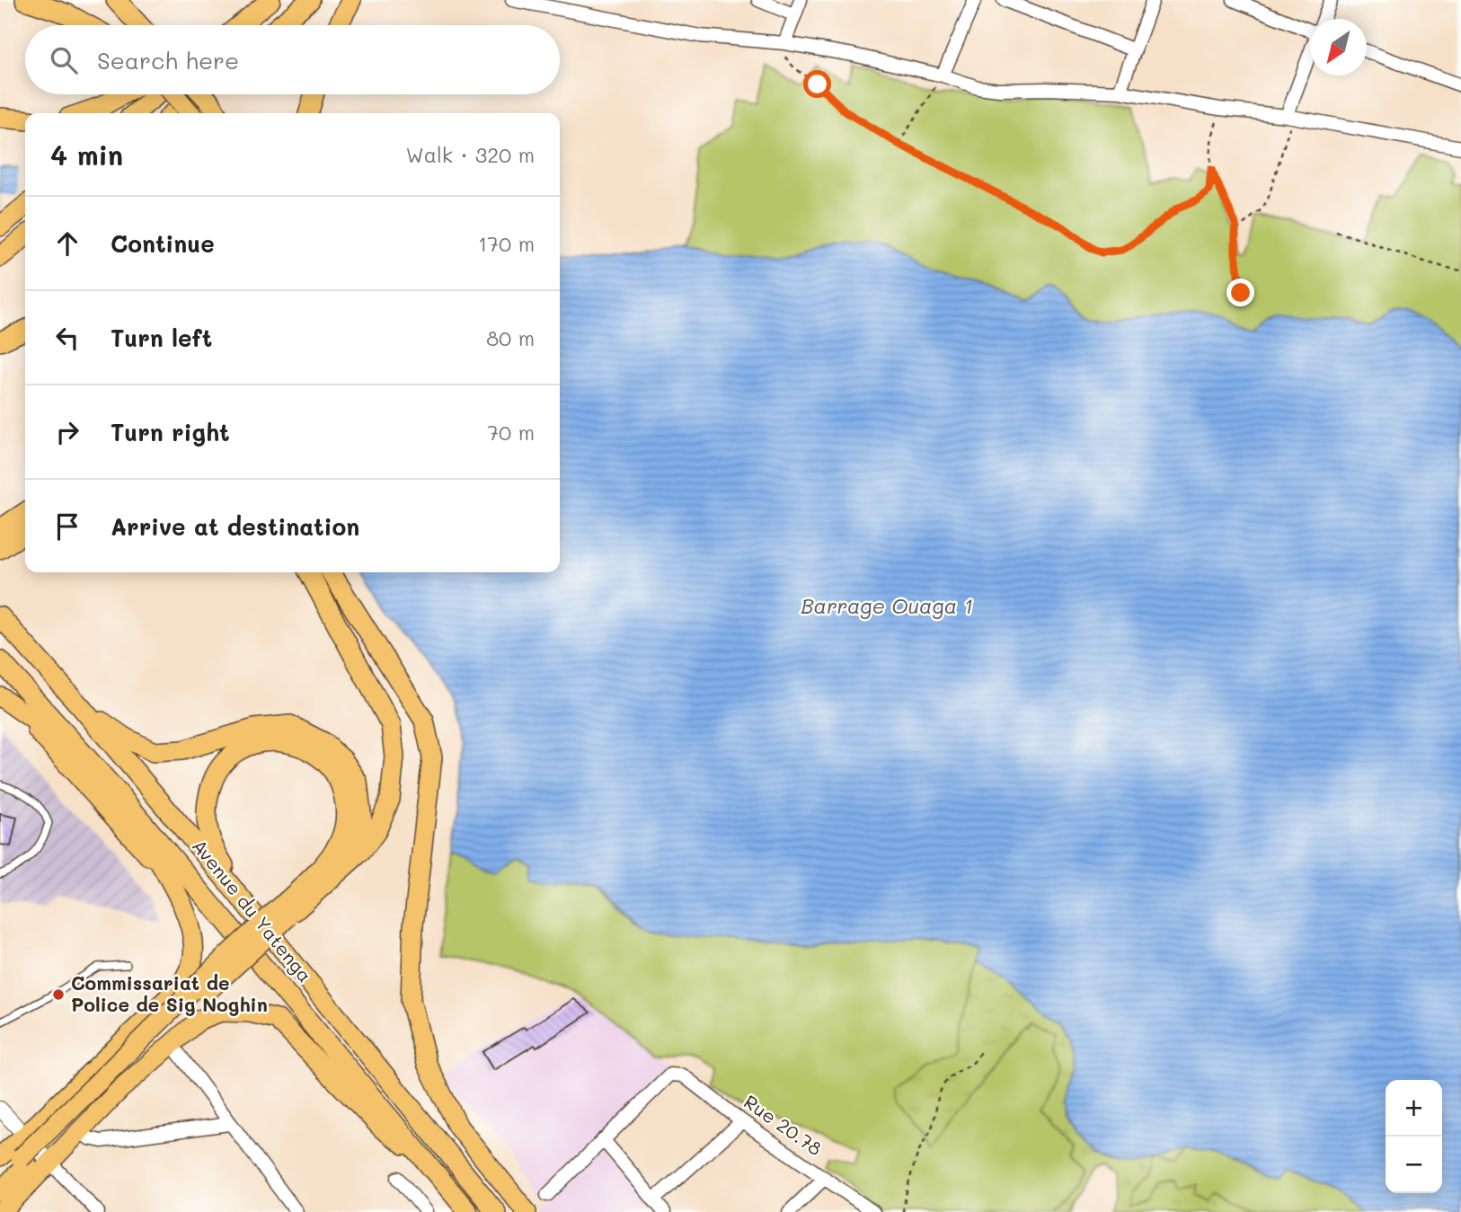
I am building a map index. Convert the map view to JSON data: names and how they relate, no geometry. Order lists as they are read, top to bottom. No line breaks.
{"streets":{"main road":["Avenue du Yatenga"],"street":["Rue 20.78"]},"water":["Barrage Ouaga 1"],"places":["Commissariat de Police de Sig Noghin"],"north":"bottom left","page":{"search":"Search here","heading":["4 min","Walk · 320 m"],"list":[["Continue","170 m"],["Turn left","80 m"],["Turn right","70 m"],"Arrive at destination"],"map_buttons":["+","−"]}}
